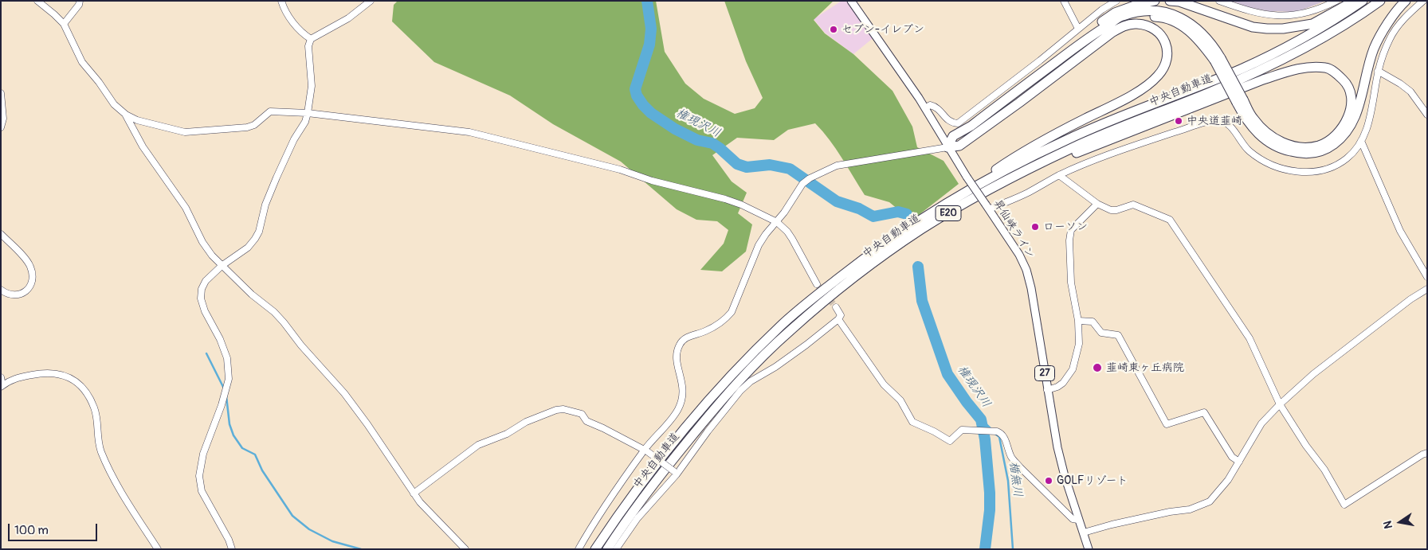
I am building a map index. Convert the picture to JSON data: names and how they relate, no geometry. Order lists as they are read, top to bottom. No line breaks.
{"streets":{"highway":["中央自動車道","E20"],"main road":["昇仙峡ライン","27"]},"water":["権現沢川","楯無川"],"places":["セブン-イレブン","中央道韮崎","ローソン","韮崎東ヶ丘病院","GOLFリゾート"],"scale_bar":"100 m","north":"left"}
